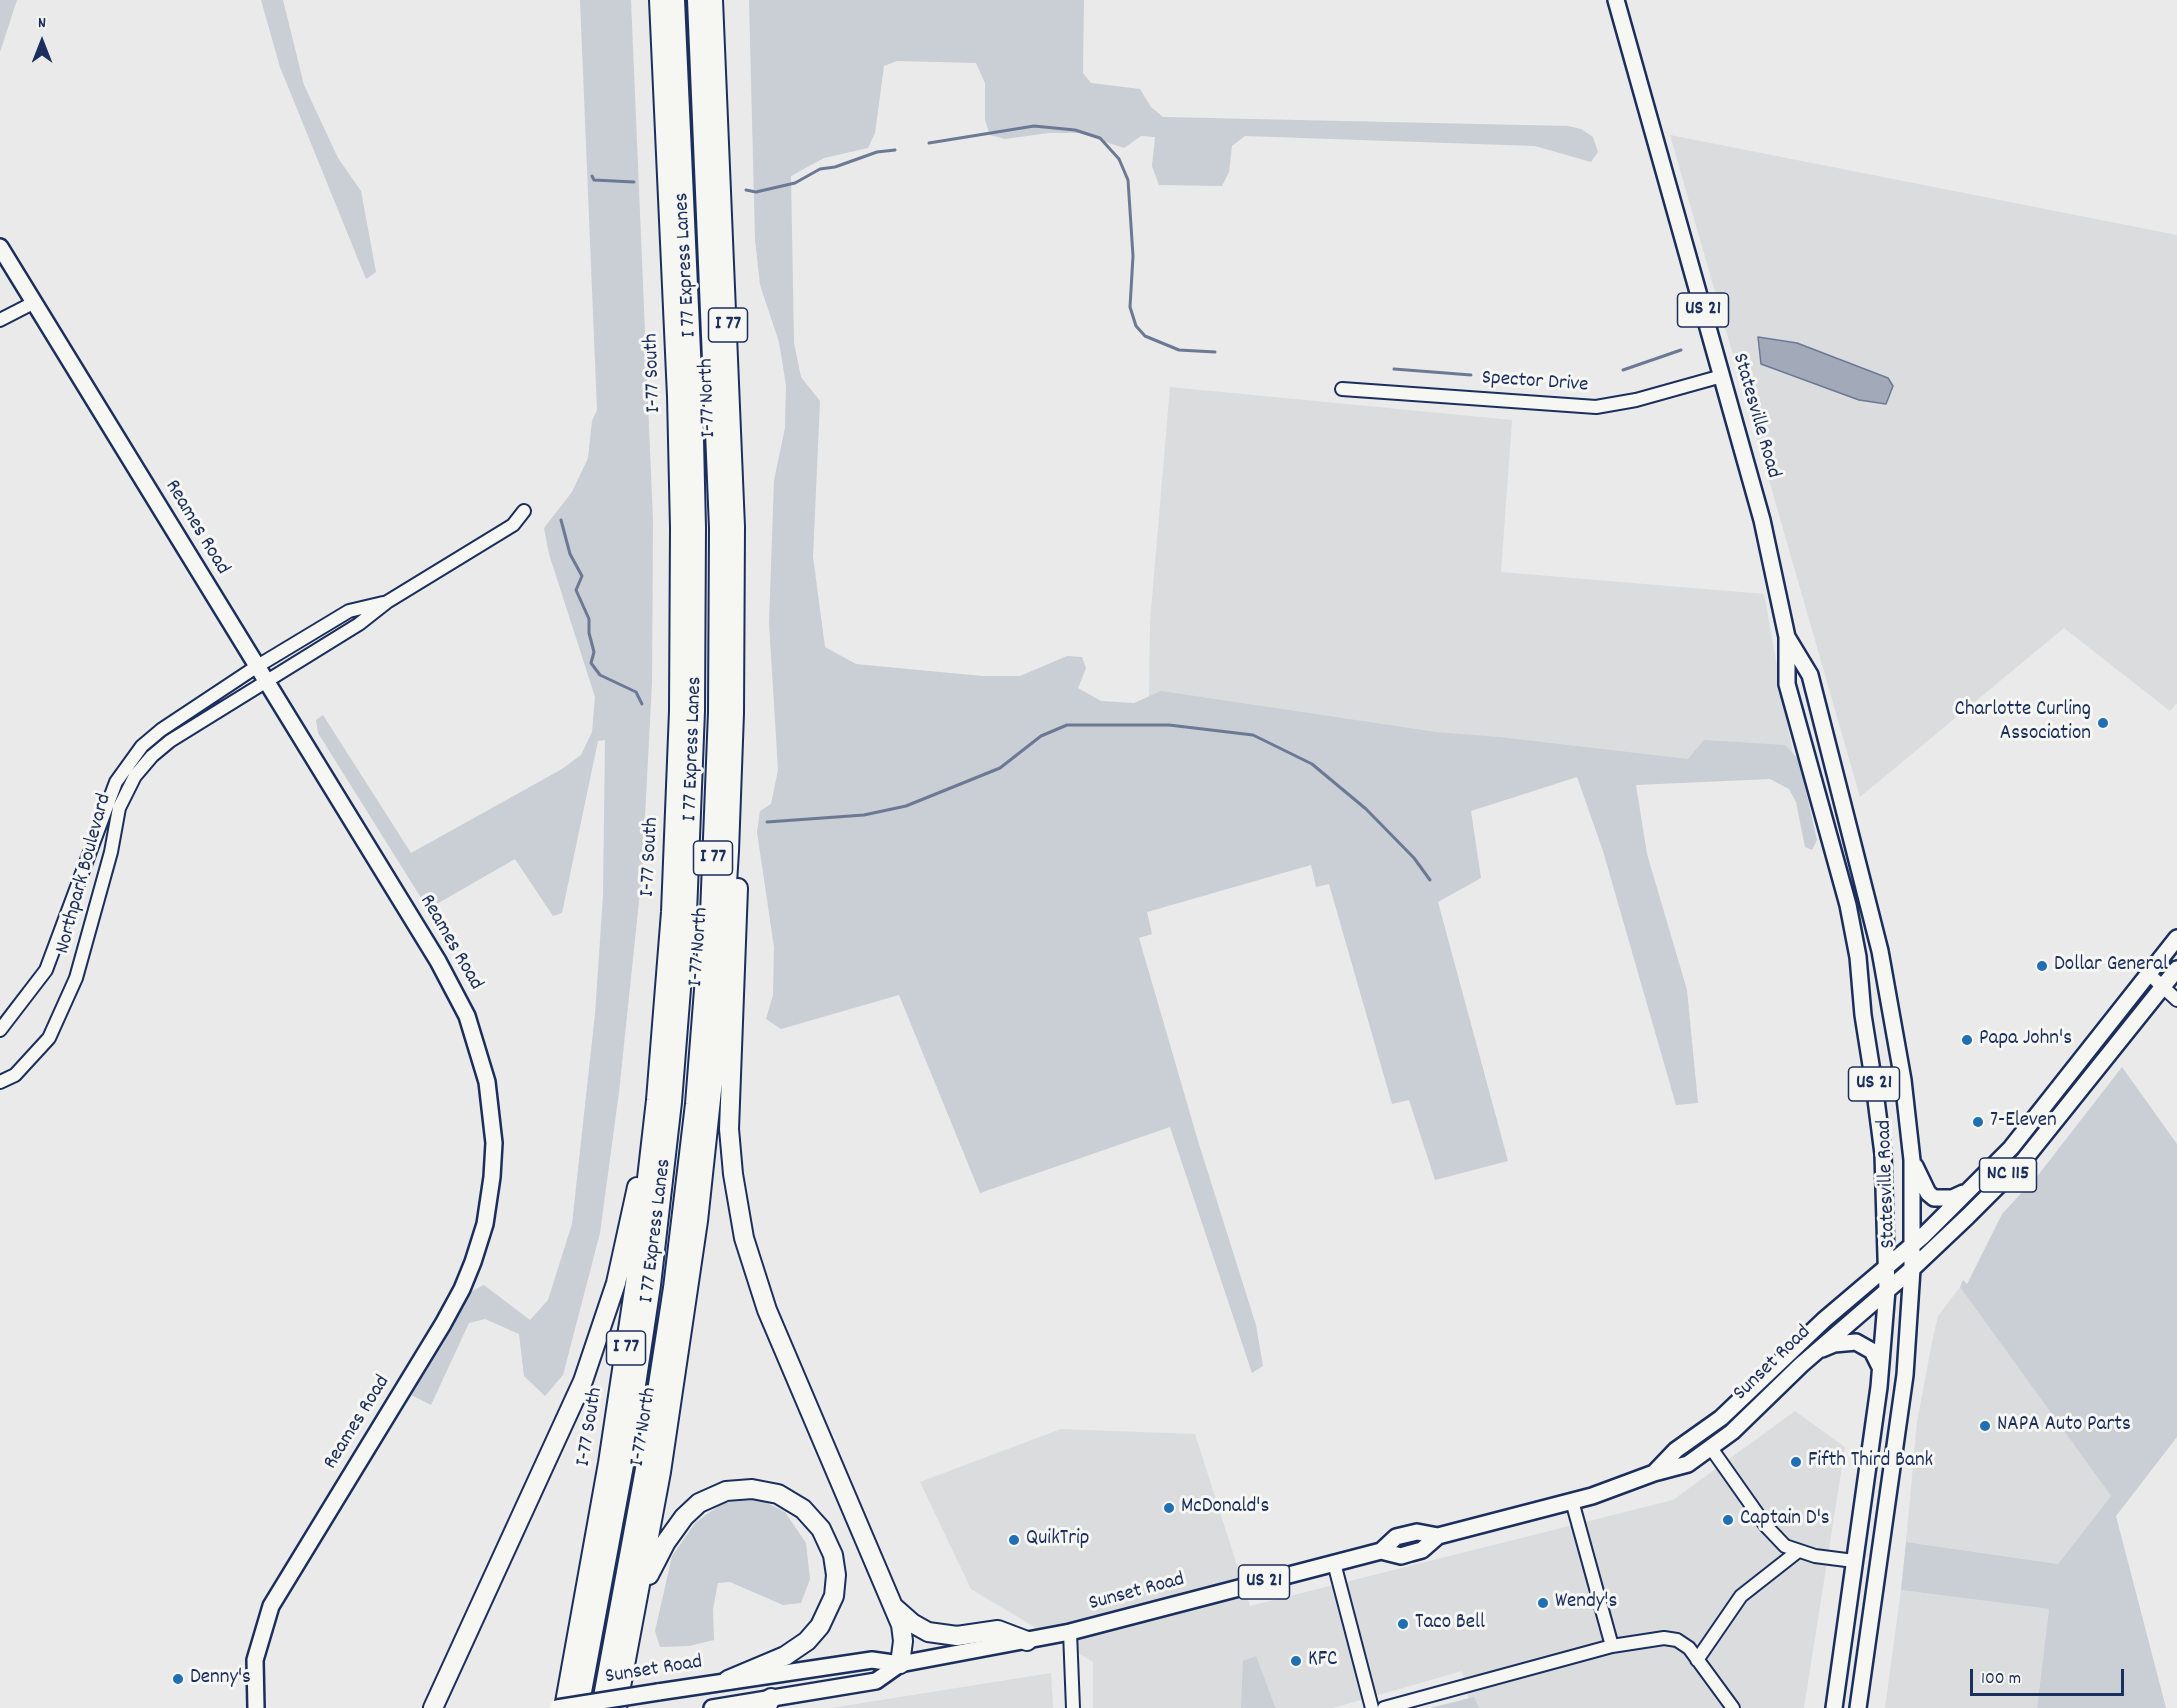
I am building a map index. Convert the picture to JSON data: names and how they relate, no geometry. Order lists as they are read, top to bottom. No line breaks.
{"streets":{"highway":["I 77 Express Lanes","I 77","I-77 South","I-77 North"],"main road":["US 21","Statesville Road","Reames Road","NC 115","Sunset Road"],"street":["Spector Drive","Northpark Boulevard"]},"crossings":[["I 77 Express Lanes","Sunset Road"],["Spector Drive","Statesville Road"],["Statesville Road","NC 115"],["Statesville Road","Sunset Road"],["Reames Road","Northpark Boulevard"],["NC 115","Sunset Road"]],"places":["Charlotte Curling Association","Dollar General","Papa John's","7-Eleven","NAPA Auto Parts","Fifth Third Bank","McDonald's","Captain D's","QuikTrip","Wendy's","Taco Bell","KFC","Denny's"],"scale_bar":"100 m","north":"top"}
